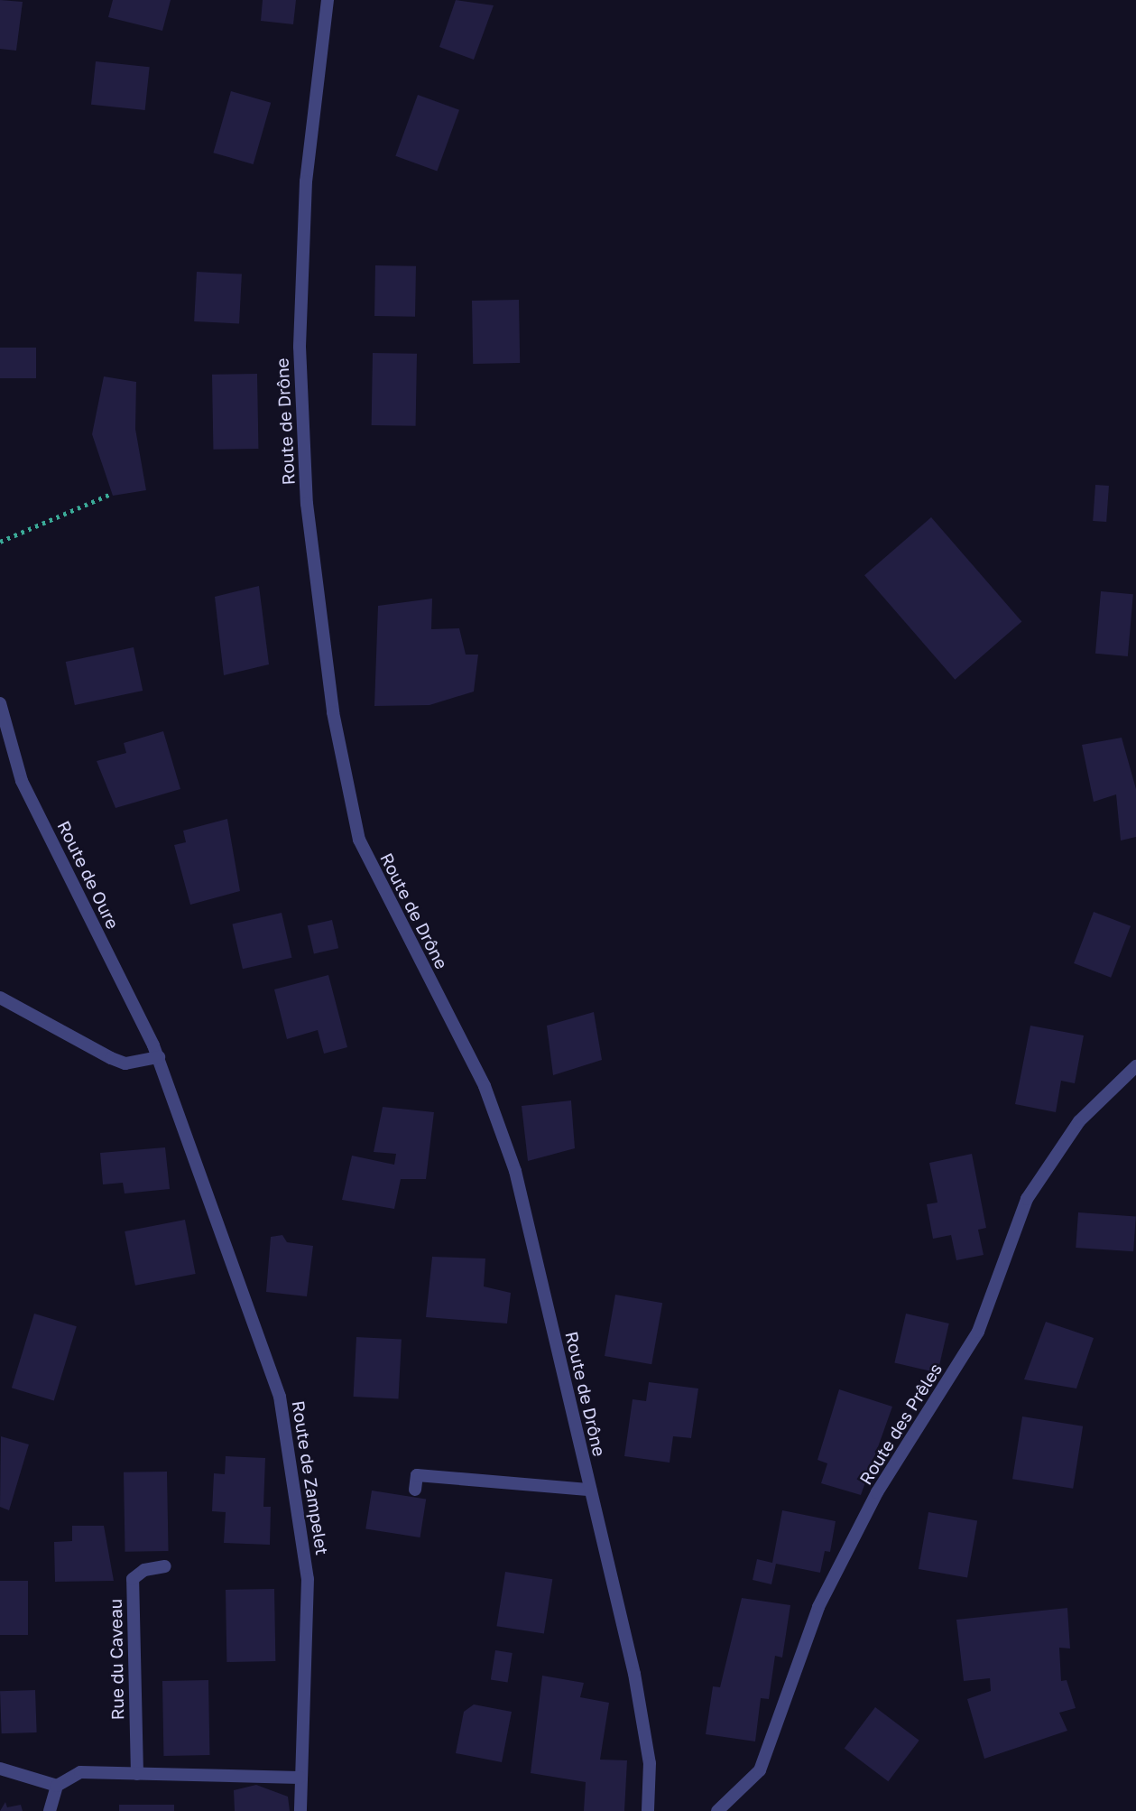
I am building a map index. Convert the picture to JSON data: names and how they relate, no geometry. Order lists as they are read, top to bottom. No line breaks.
{"streets":{"street":["Route de Drône","Route de Oure","Route des Prêles","Route de Zampelet","Rue du Caveau"]},"crossings":[["Route de Oure","Route de Zampelet"]]}
